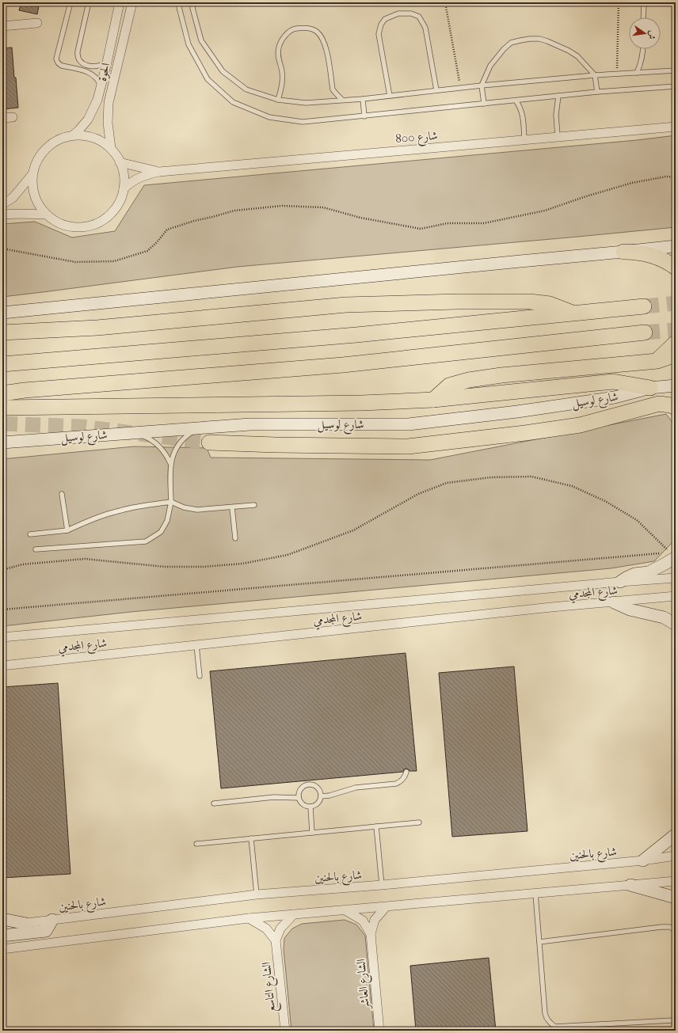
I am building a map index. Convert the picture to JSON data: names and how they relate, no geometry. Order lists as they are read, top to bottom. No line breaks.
{"streets":{"street":["الحوة","شارع 800","شارع لوسيل","شارع المجدمي","شارع بالحنين","الشارع العاشر","الشارع التاسع"]},"crossings":[["الحوة","شارع 800"]],"north":"right"}
